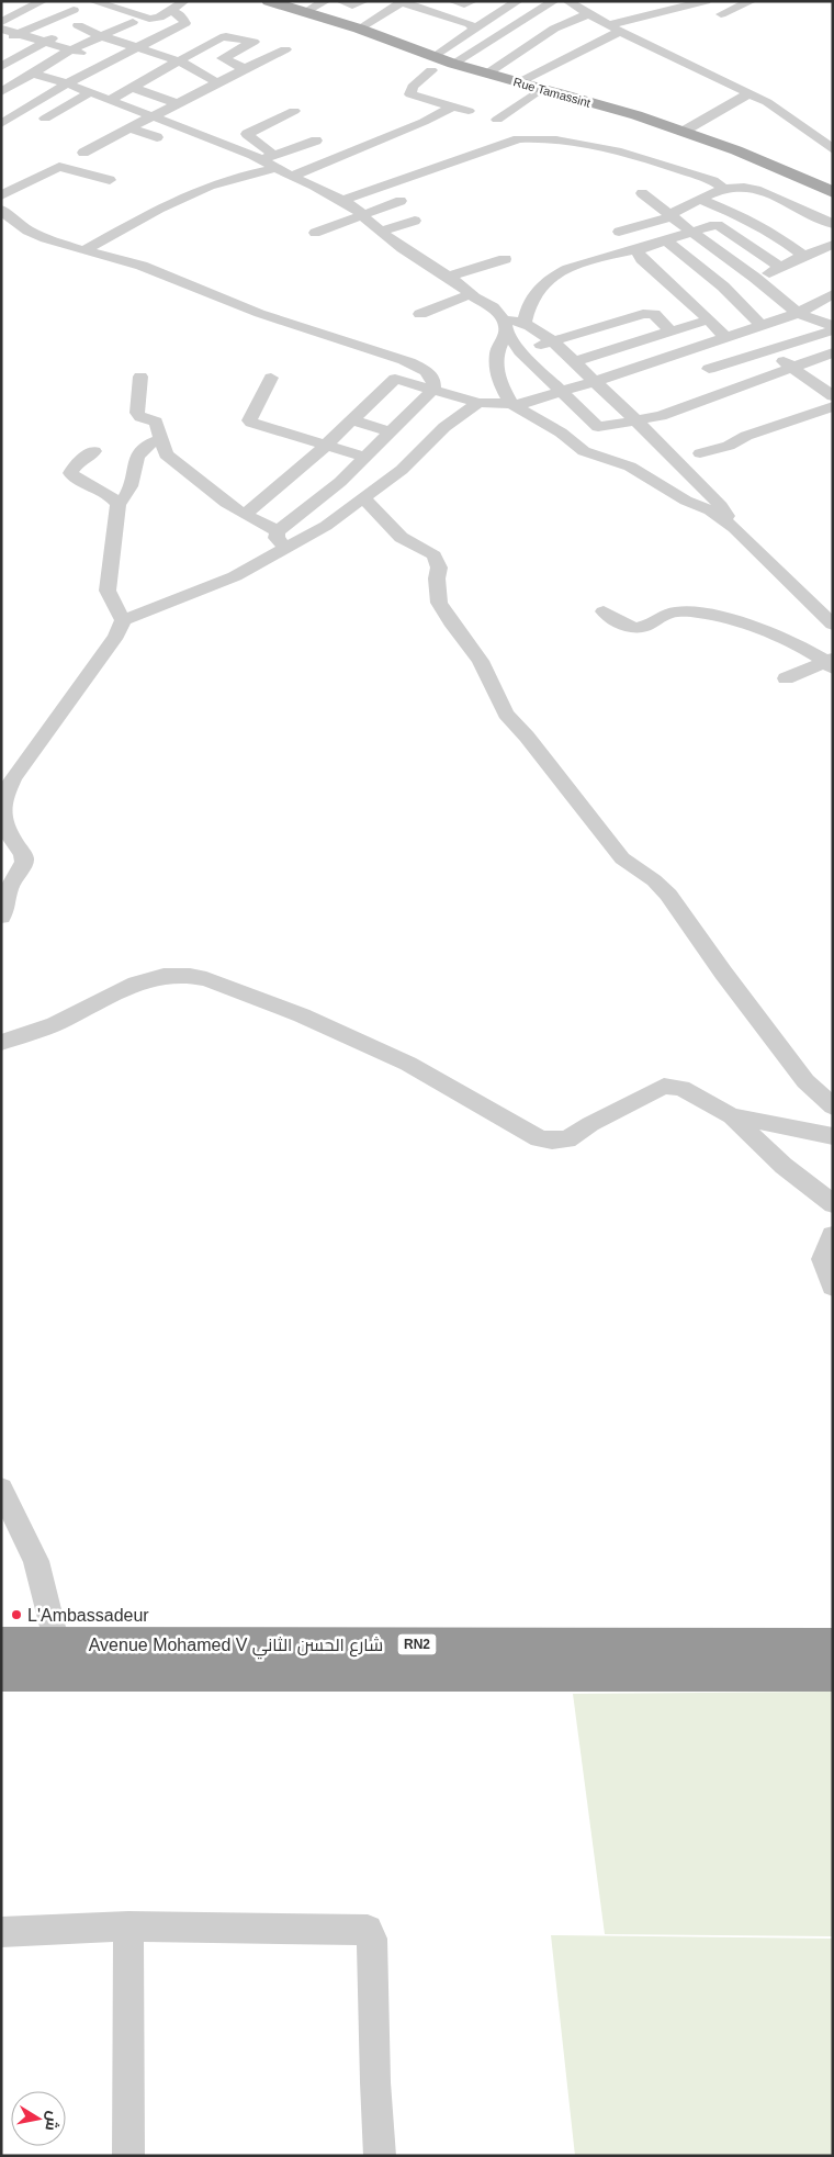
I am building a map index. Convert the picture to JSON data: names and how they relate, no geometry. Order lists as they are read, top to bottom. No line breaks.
{"streets":{"highway":["Avenue Mohamed V شارع الحسن الثاني","RN2"],"main road":["Rue Tamassint"]},"places":["L'Ambassadeur"],"north":"right"}
